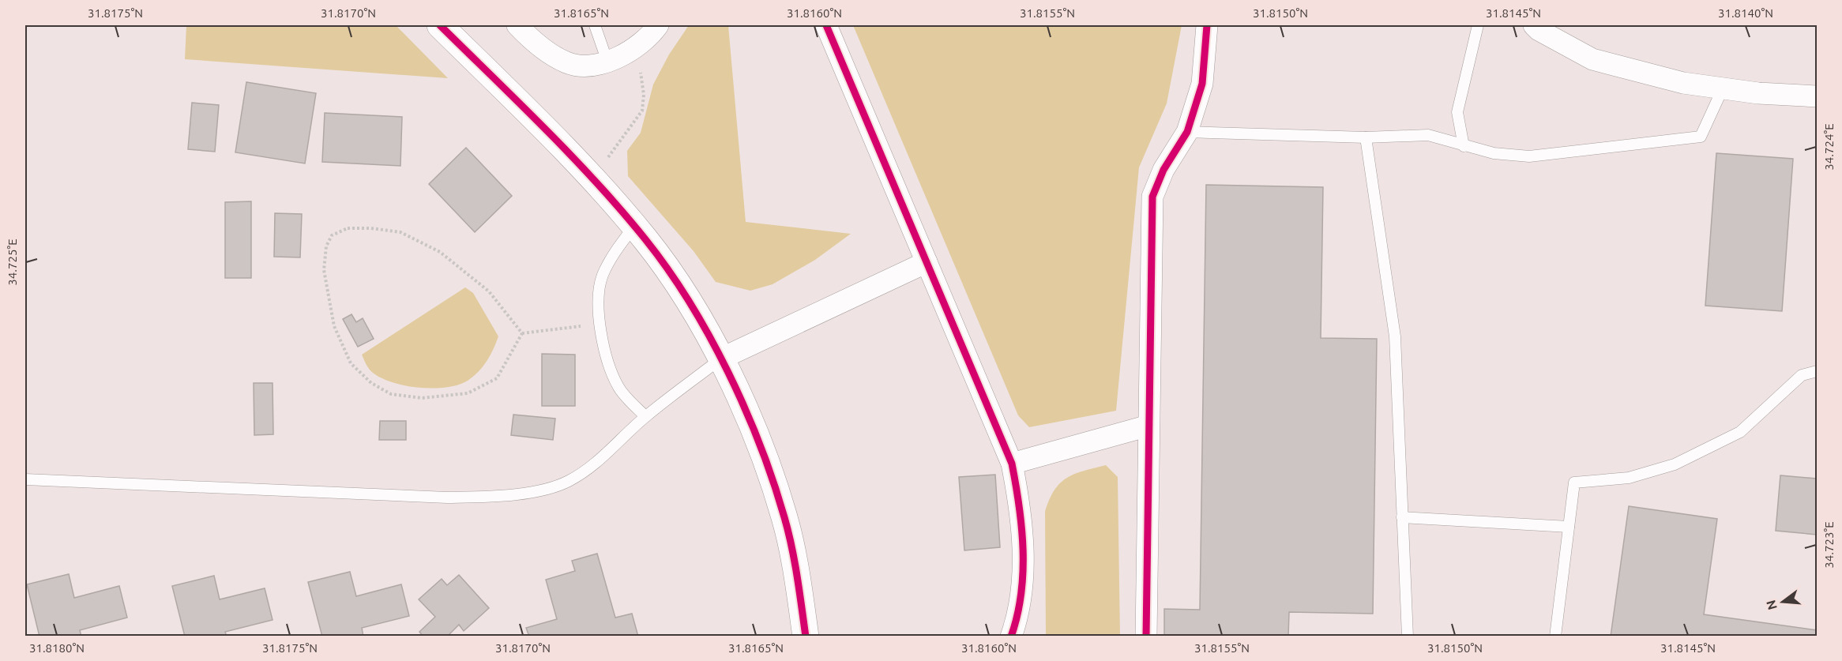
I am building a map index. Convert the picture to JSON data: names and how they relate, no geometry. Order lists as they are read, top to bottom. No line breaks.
{"north":"left","coordinates":["31.8175°N","31.8170°N","31.8165°N","31.8160°N","31.8155°N","31.8150°N","31.8145°N","31.8140°N","34.724°E","34.725°E","34.723°E","31.8180°N"]}
